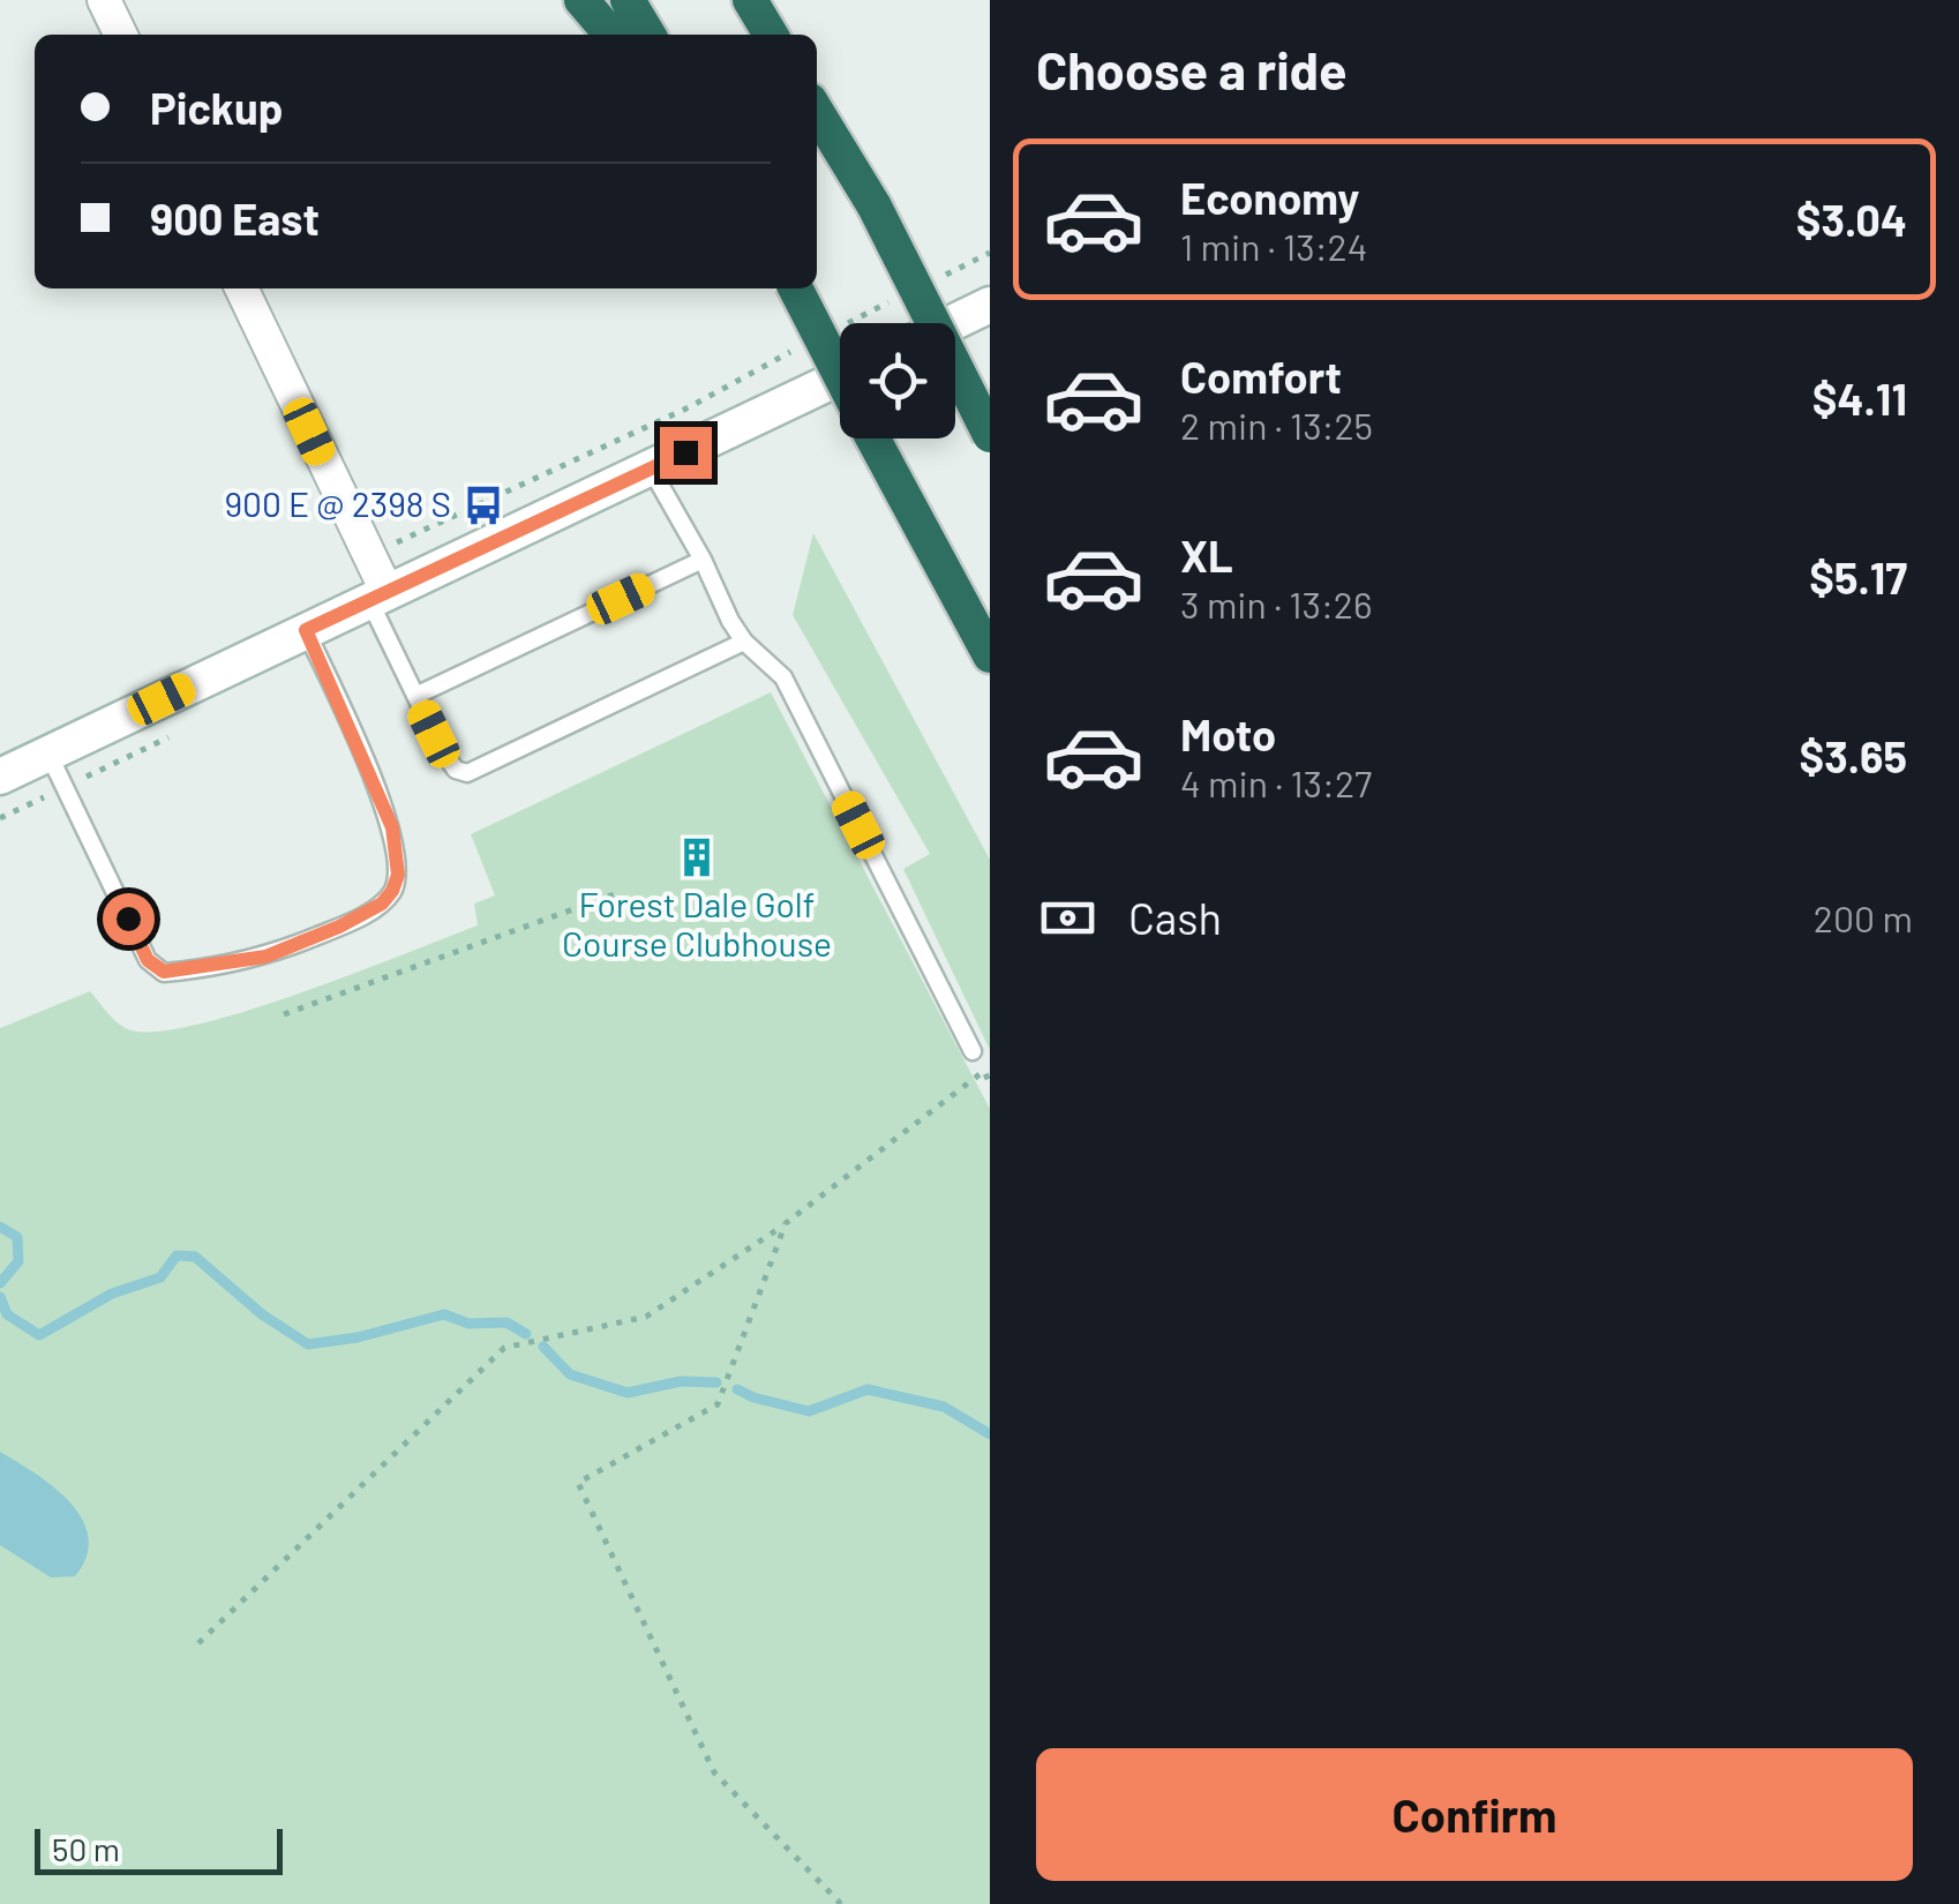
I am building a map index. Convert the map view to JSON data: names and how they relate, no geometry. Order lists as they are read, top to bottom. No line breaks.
{"places":{"bus stop":["900 E @ 2398 S"],"building":["Forest Dale Golf Course Clubhouse"]},"scale_bar":"50 m","page":{"heading":"Choose a ride","banner":["Pickup","900 East"],"list":[{"name":"Economy","note":"1 min · 13:24","value":"$3.04"},{"name":"Comfort","note":"2 min · 13:25","value":"$4.11"},{"name":"XL","note":"3 min · 13:26","value":"$5.17"},{"name":"Moto","note":"4 min · 13:27","value":"$3.65"}],"pay":["Cash","200 m"],"buttons":"Confirm","scale":"50 m"}}
